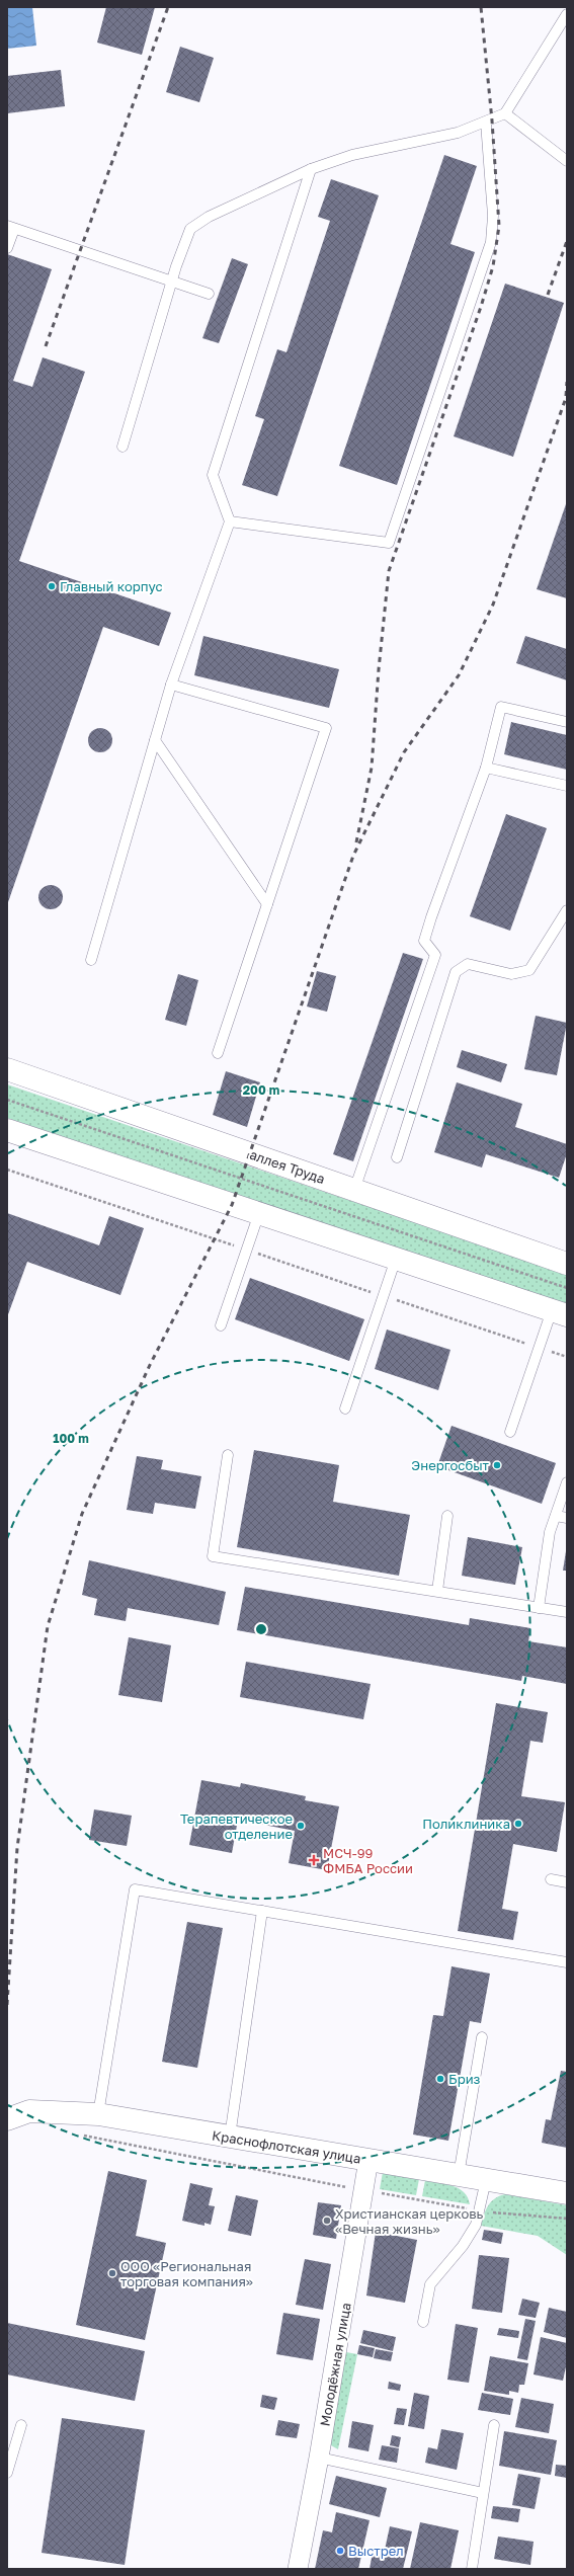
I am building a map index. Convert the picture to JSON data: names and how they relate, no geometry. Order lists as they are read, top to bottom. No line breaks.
{"streets":{"street":["аллея Труда","Краснофлотская улица","Молодёжная улица"]},"crossings":[["Краснофлотская улица","Молодёжная улица"]],"places":{"other":["Главный корпус","Энергосбыт","Поликлиника","Терапевтическое отделение","Бриз","Христианская церковь «Вечная жизнь»","ООО «Региональная торговая компания»","Выстрел"],"health":["МСЧ-99 ФМБА России"]},"rings":["200 m","100 m"]}
